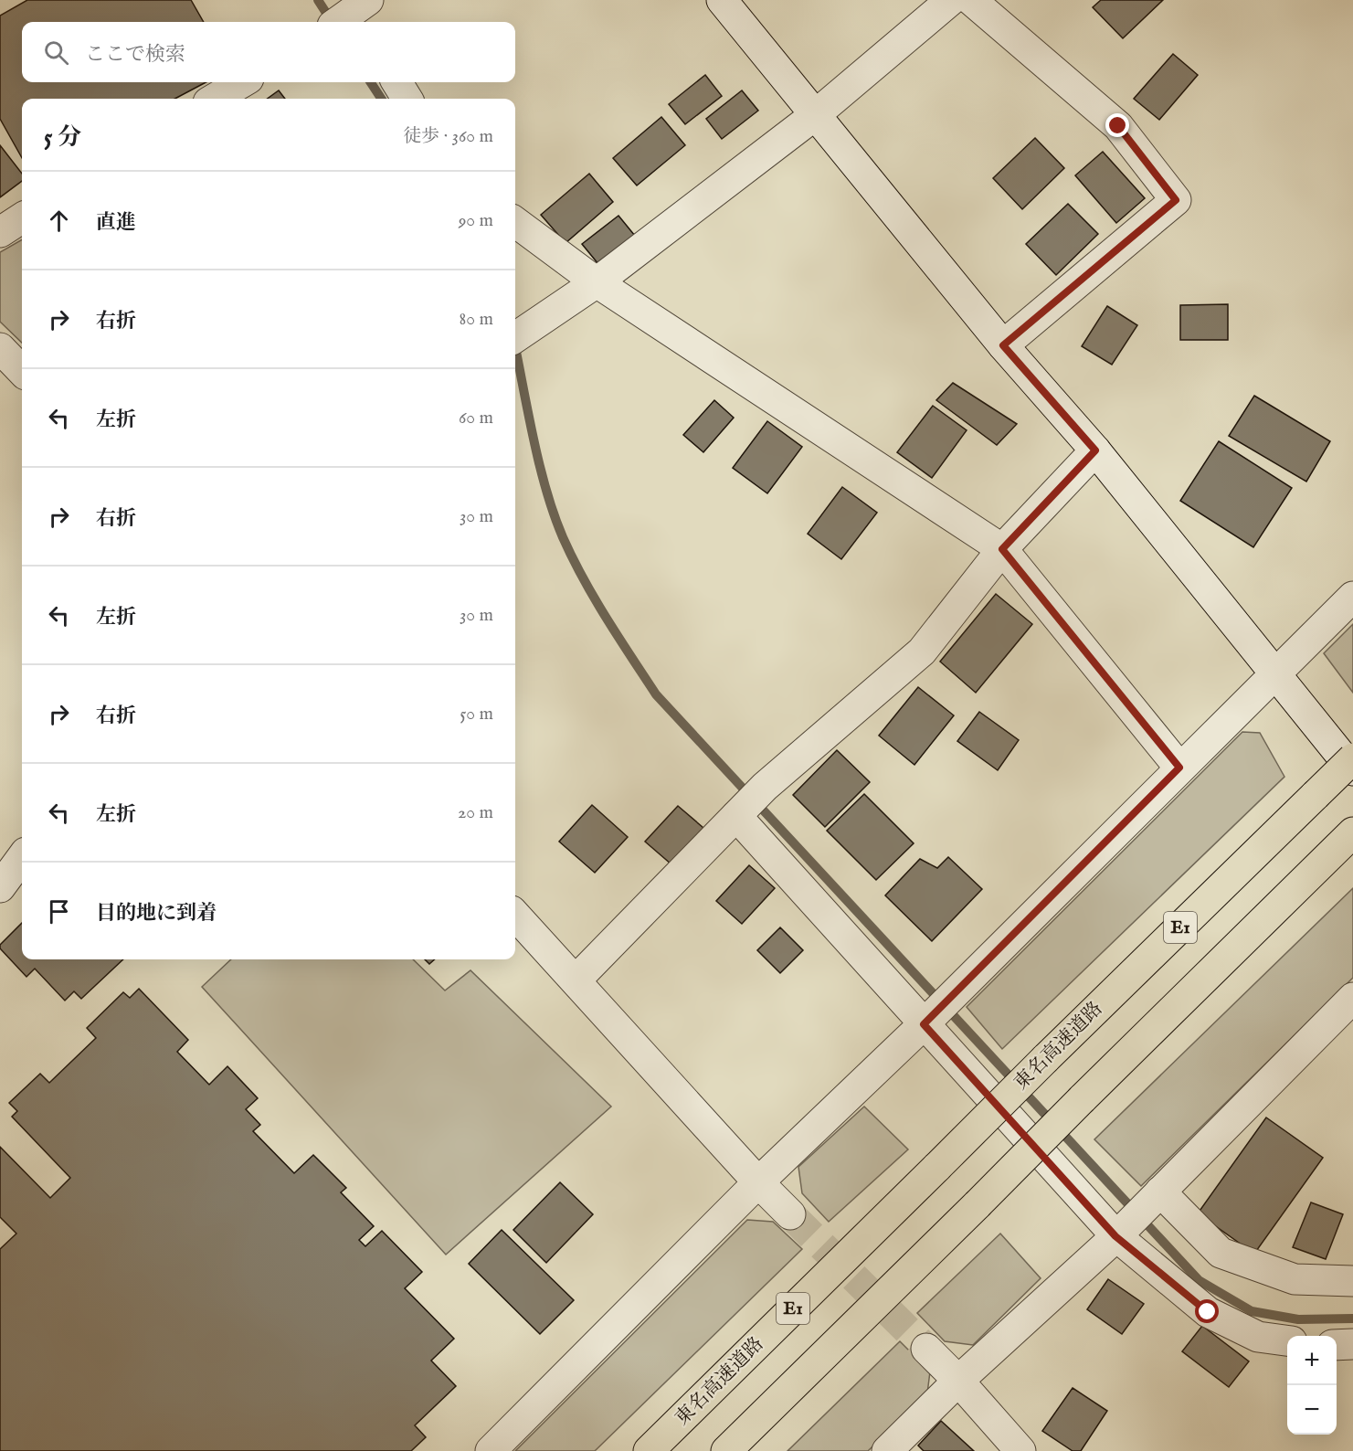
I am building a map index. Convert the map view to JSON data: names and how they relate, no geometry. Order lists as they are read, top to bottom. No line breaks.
{"streets":{"highway":["E1","東名高速道路"]},"page":{"search":"ここで検索","heading":["5 分","徒歩 · 360 m"],"list":[["直進","90 m"],["右折","80 m"],["左折","60 m"],["右折","30 m"],["左折","30 m"],["右折","50 m"],["左折","20 m"],"目的地に到着"],"map_buttons":["+","−"]}}
